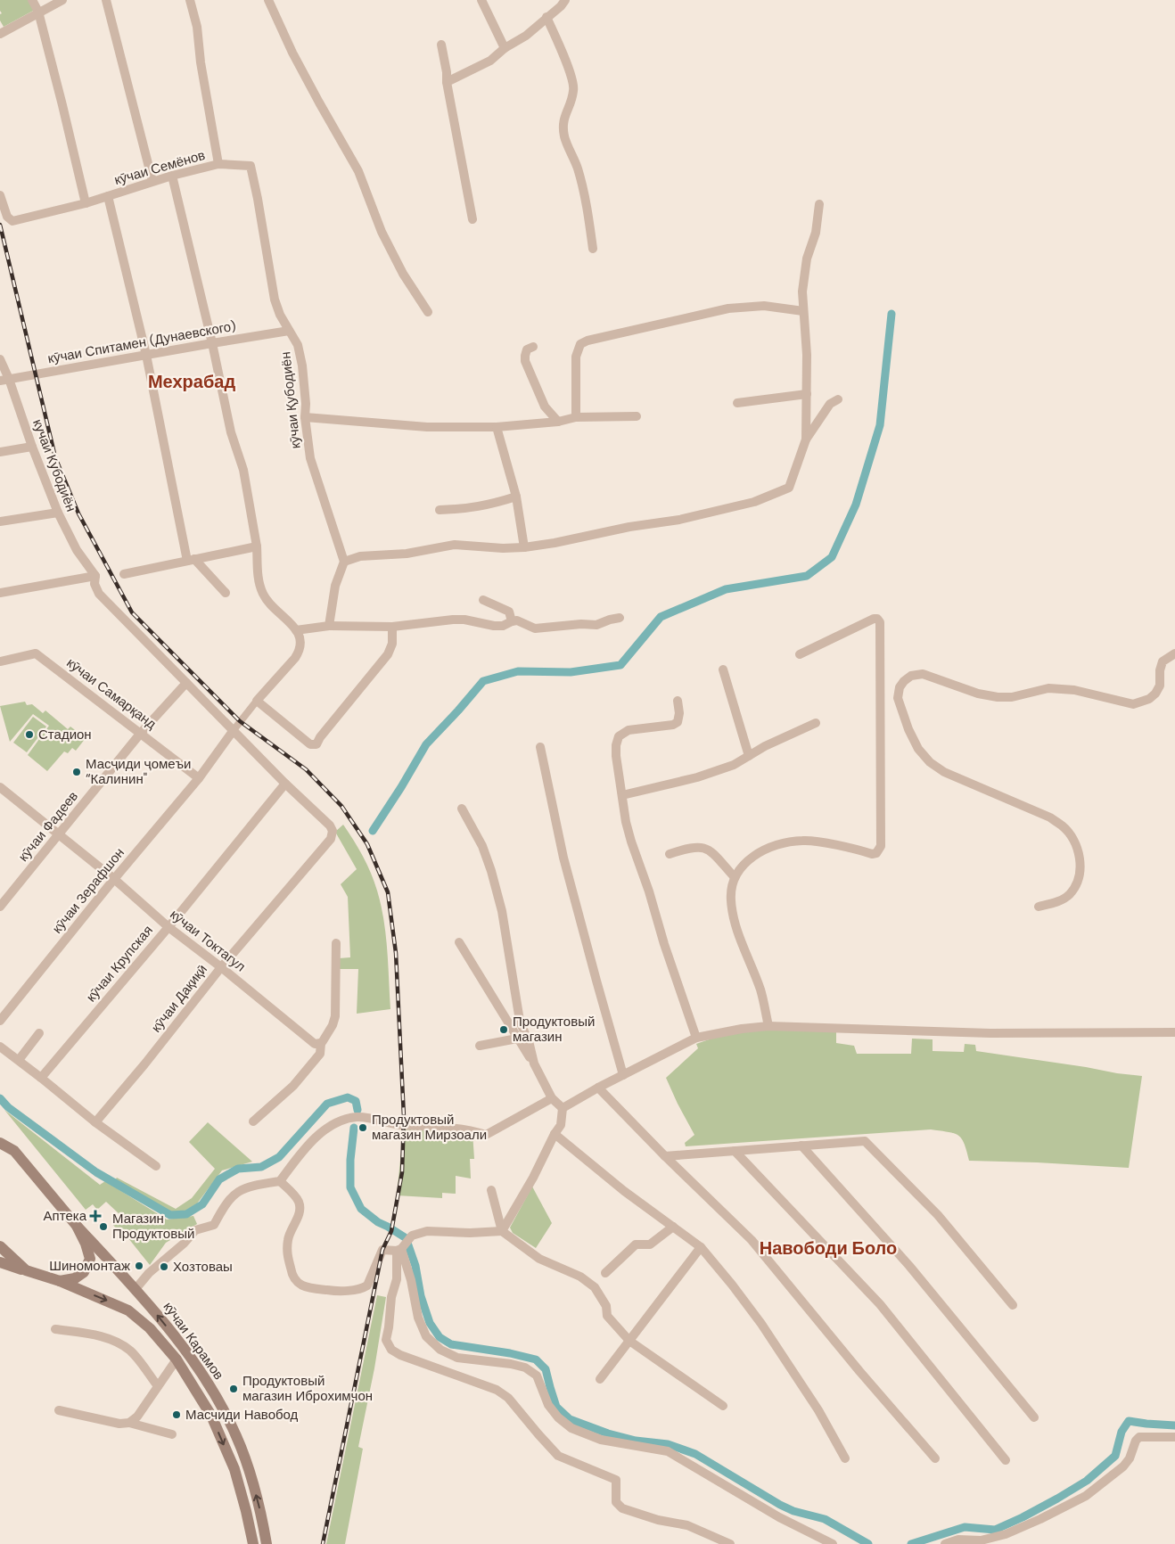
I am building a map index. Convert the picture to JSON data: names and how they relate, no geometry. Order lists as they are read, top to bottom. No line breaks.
{"streets":{"main road":["кӯчаи Карамов"],"street":["кӯчаи Семёнов","кӯчаи Спитамен (Дунаевского)","кӯчаи Қубодиён","кучаи Кубодиён","кӯчаи Самарқанд","кӯчаи Фадеев","кӯчаи Зерафшон","кӯчаи Токтагул","кӯчаи Крупская","кӯчаи Дақиқӣ"]},"crossings":[["кӯчаи Семёнов","кӯчаи Қубодиён"],["кӯчаи Спитамен (Дунаевского)","кӯчаи Қубодиён"],["кӯчаи Спитамен (Дунаевского)","кучаи Кубодиён"],["кучаи Кубодиён","кӯчаи Фадеев"],["кучаи Кубодиён","кӯчаи Крупская"],["кучаи Кубодиён","кӯчаи Дақиқӣ"],["кӯчаи Самарқанд","кӯчаи Фадеев"],["кӯчаи Самарқанд","кӯчаи Зерафшон"],["кӯчаи Фадеев","кӯчаи Токтагул"],["кӯчаи Зерафшон","кӯчаи Токтагул"],["кӯчаи Токтагул","кӯчаи Крупская"],["кӯчаи Токтагул","кӯчаи Дақиқӣ"]],"districts":["Мехрабад","Навободи Боло"],"places":{"other":["Стадион","Масҷиди ҷомеъи “Калинин\"","Продуктовый магазин","Продуктовый магазин Мирзоали","Магазин Продуктовый","Шиномонтаж","Хозтоваы","Продуктовый магазин Иброхимчон","Масчиди Навобод"],"health":["Аптека"]}}
